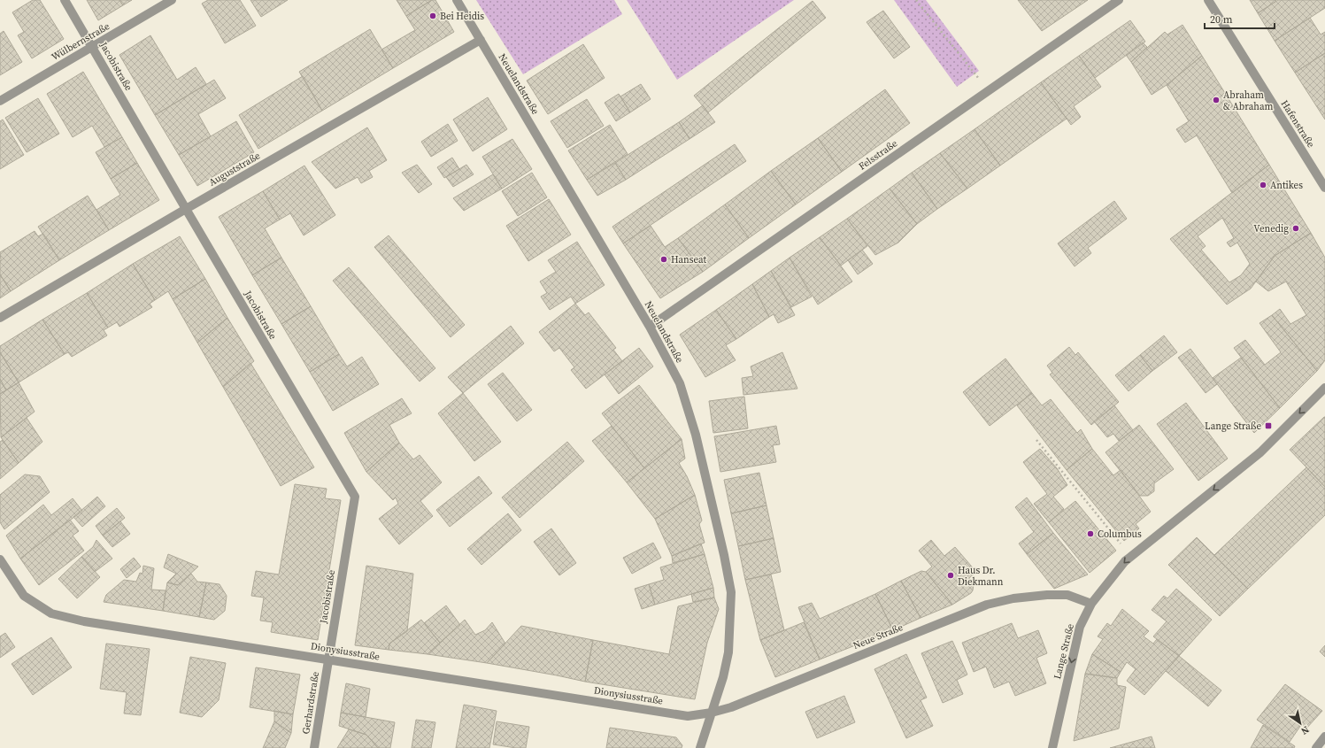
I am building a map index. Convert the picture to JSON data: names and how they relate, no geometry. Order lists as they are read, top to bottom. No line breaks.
{"streets":{"street":["Wülbernstraße","Jacobistraße","Neuelandstraße","Hafenstraße","Felsstraße","Auguststraße","Neue Straße","Dionysiusstraße","Lange Straße","Gerhardstraße"]},"crossings":[["Wülbernstraße","Jacobistraße"],["Jacobistraße","Auguststraße"],["Jacobistraße","Dionysiusstraße"],["Jacobistraße","Gerhardstraße"],["Neuelandstraße","Felsstraße"],["Neuelandstraße","Auguststraße"],["Neuelandstraße","Neue Straße"],["Neuelandstraße","Dionysiusstraße"],["Neue Straße","Dionysiusstraße"],["Neue Straße","Lange Straße"],["Dionysiusstraße","Gerhardstraße"]],"one_way":["Lange Straße"],"places":{"other":["Bei Heidis","Abraham & Abraham","Antikes","Venedig","Hanseat","Columbus","Haus Dr. Diekmann"],"transit":["Lange Straße"]},"scale_bar":"20 m","north":"bottom right"}
